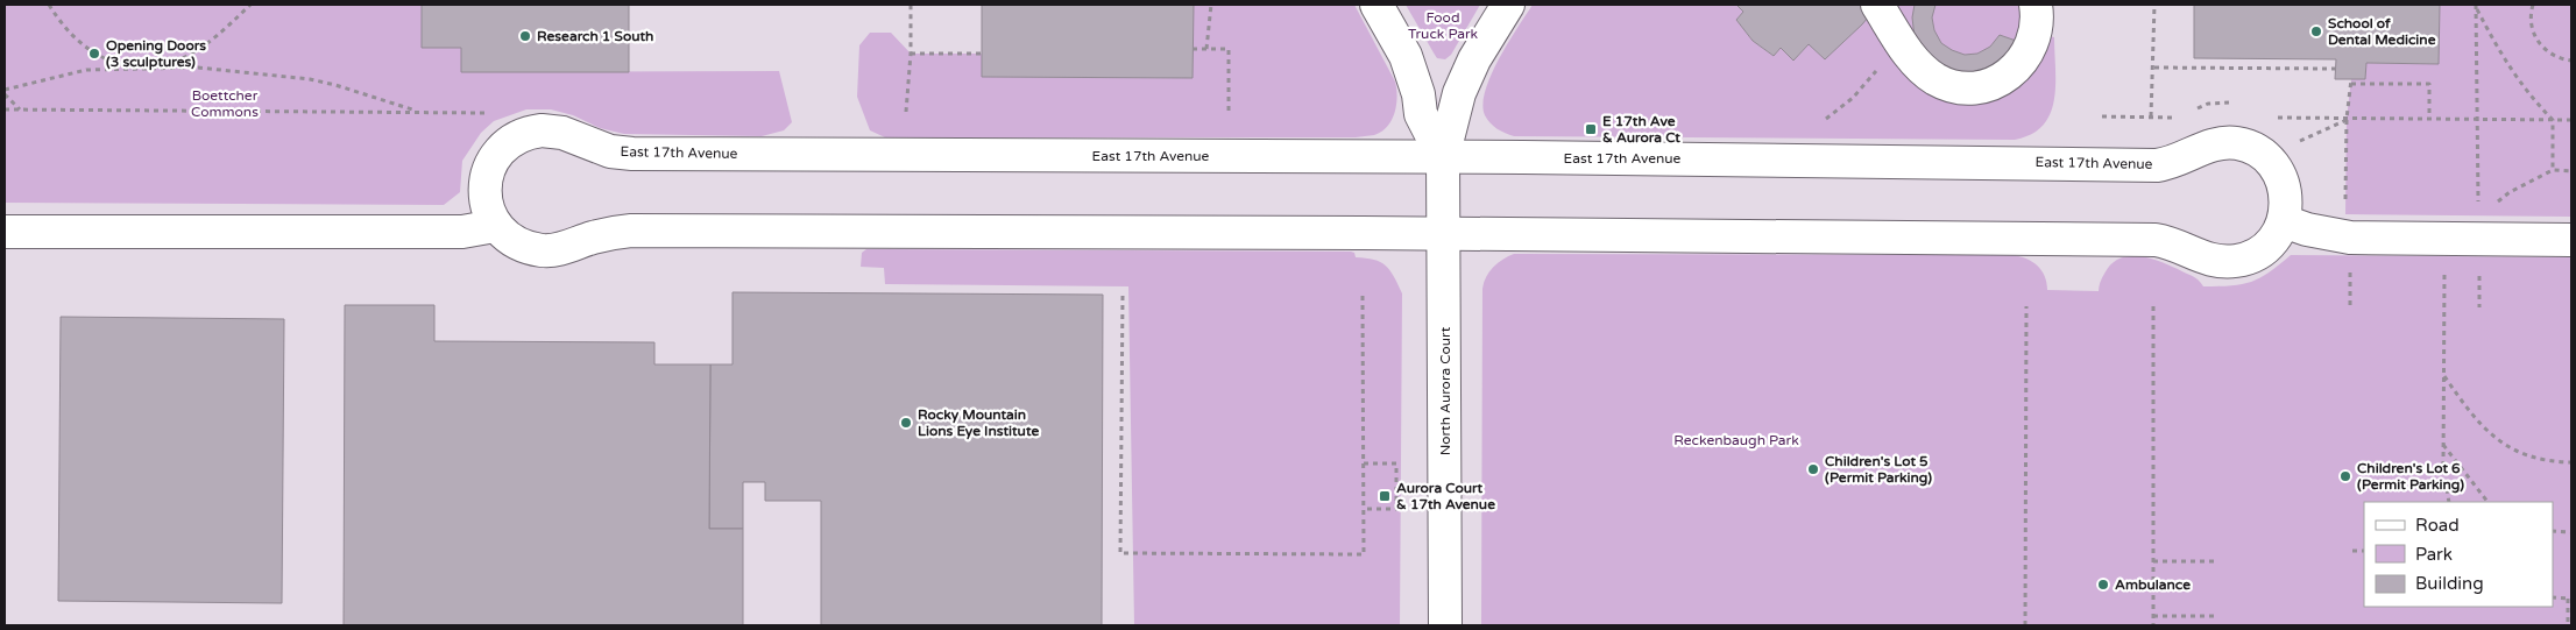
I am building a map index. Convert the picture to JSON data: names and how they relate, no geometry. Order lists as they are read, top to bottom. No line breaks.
{"streets":{"street":["East 17th Avenue","North Aurora Court"]},"crossings":[["East 17th Avenue","North Aurora Court"]],"parks":["Food Truck Park","Boettcher Commons","Reckenbaugh Park"],"places":{"other":["School of Dental Medicine","Research 1 South","Opening Doors (3 sculptures)","Rocky Mountain Lions Eye Institute","Children's Lot 5 (Permit Parking)","Children's Lot 6 (Permit Parking)","Ambulance"],"transit":["E 17th Ave & Aurora Ct","Aurora Court & 17th Avenue"]},"legend":["Road","Park","Building"]}
